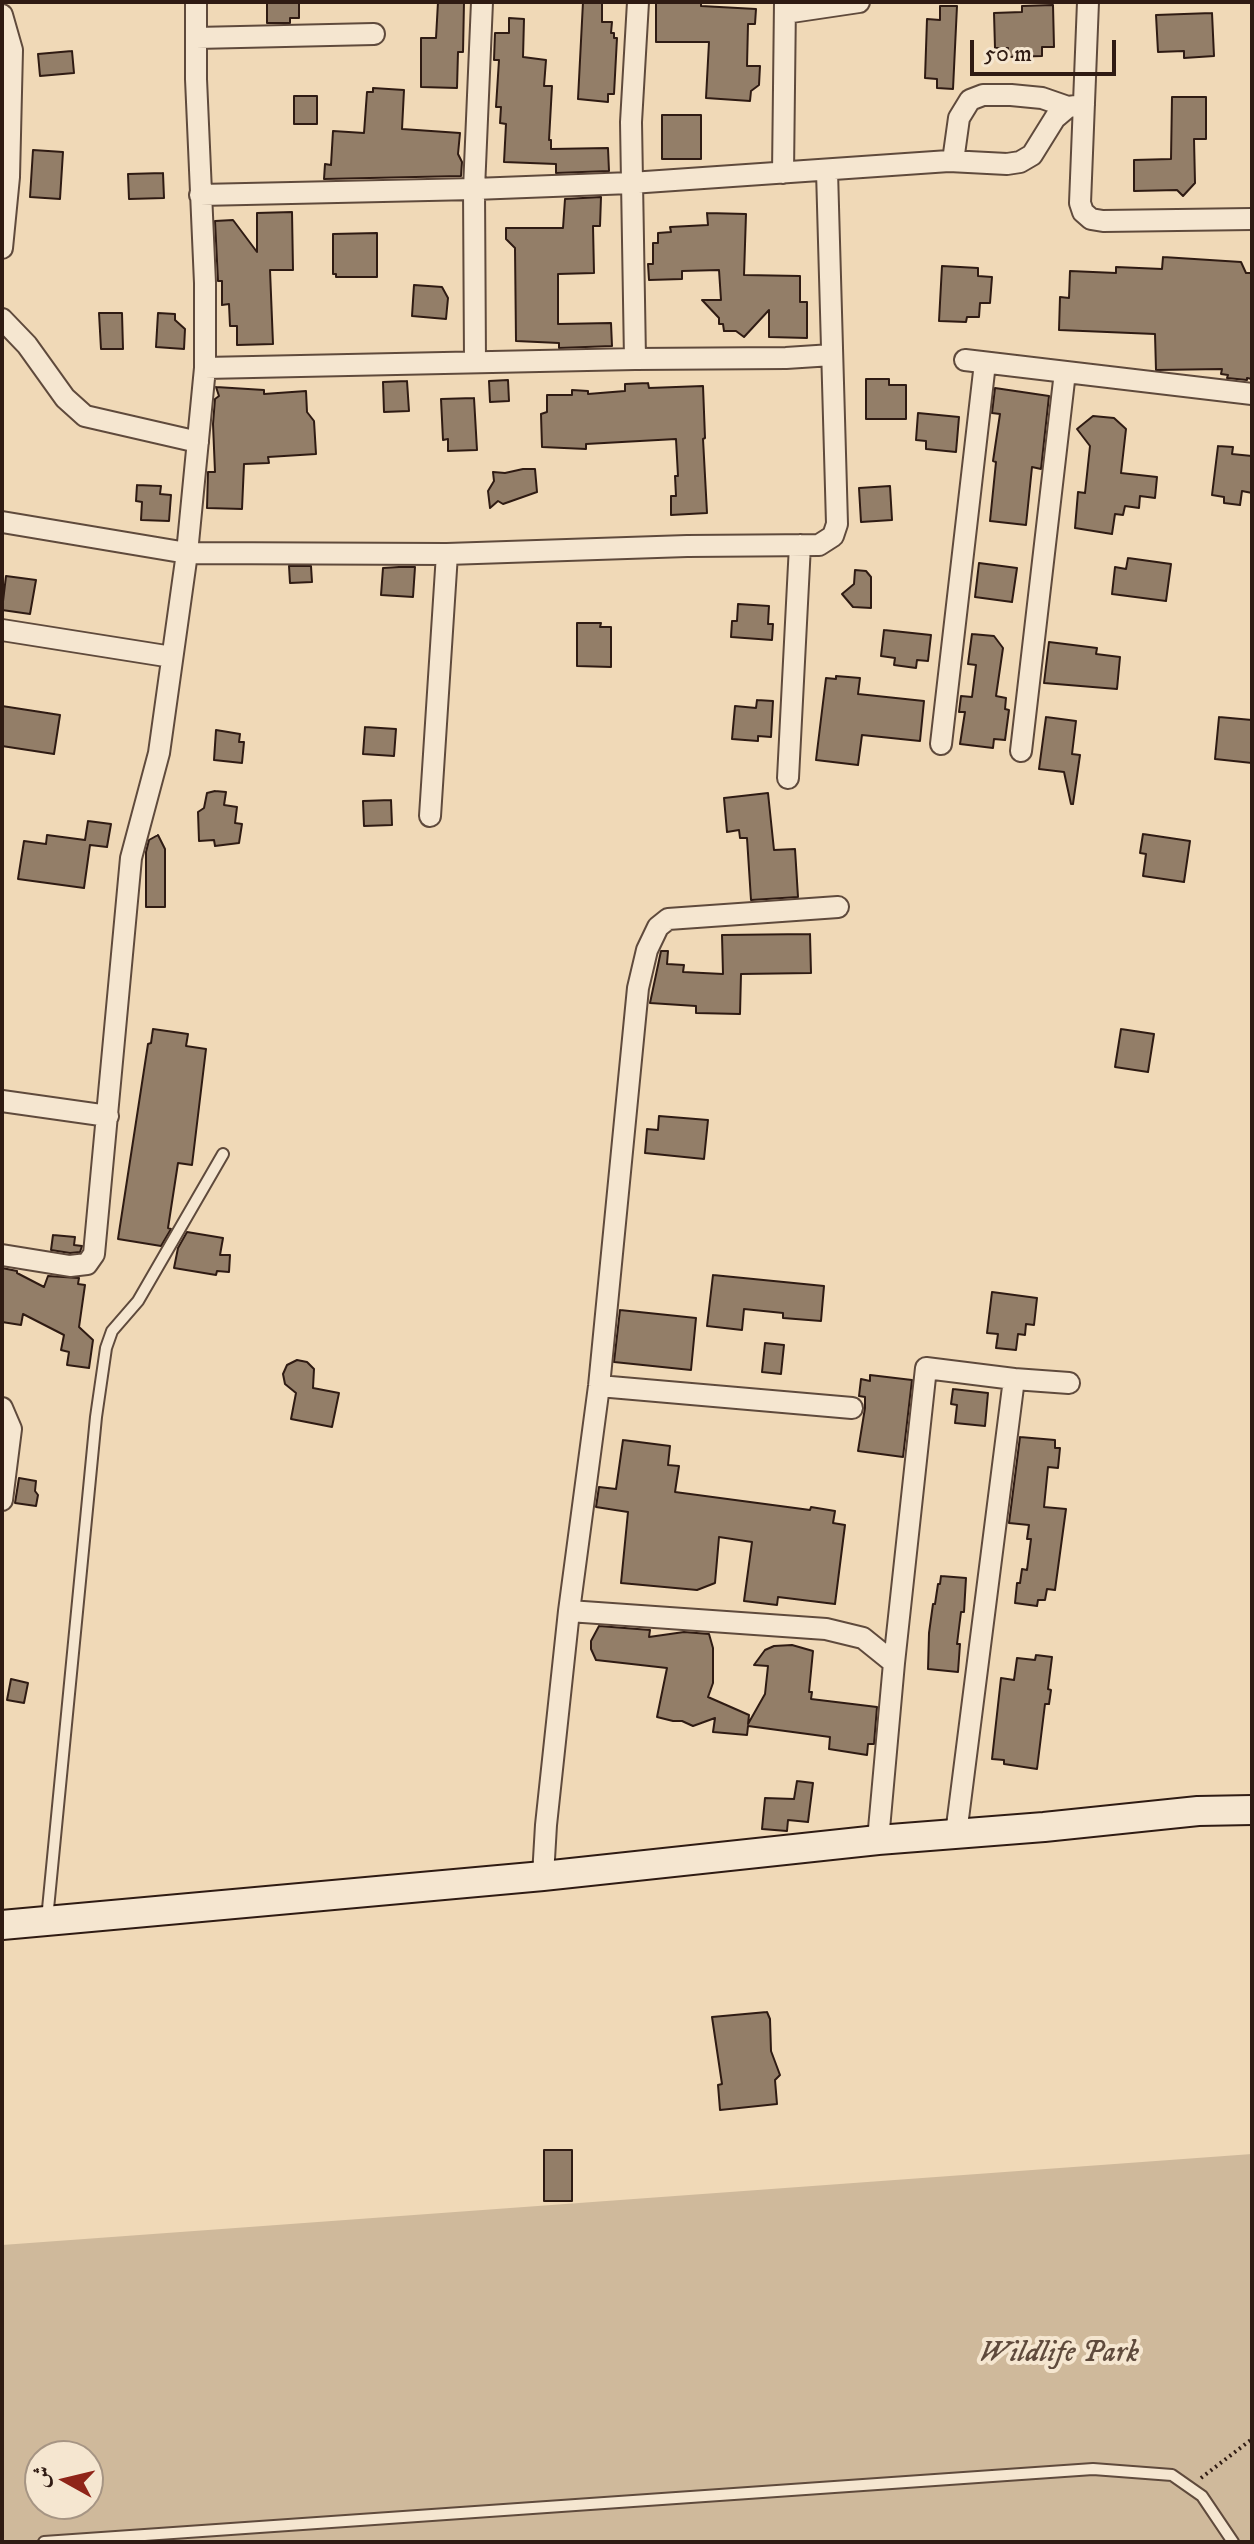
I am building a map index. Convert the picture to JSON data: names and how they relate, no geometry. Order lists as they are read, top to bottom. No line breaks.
{"parks":["Wildlife Park"],"scale_bar":"50 m","north":"left"}
